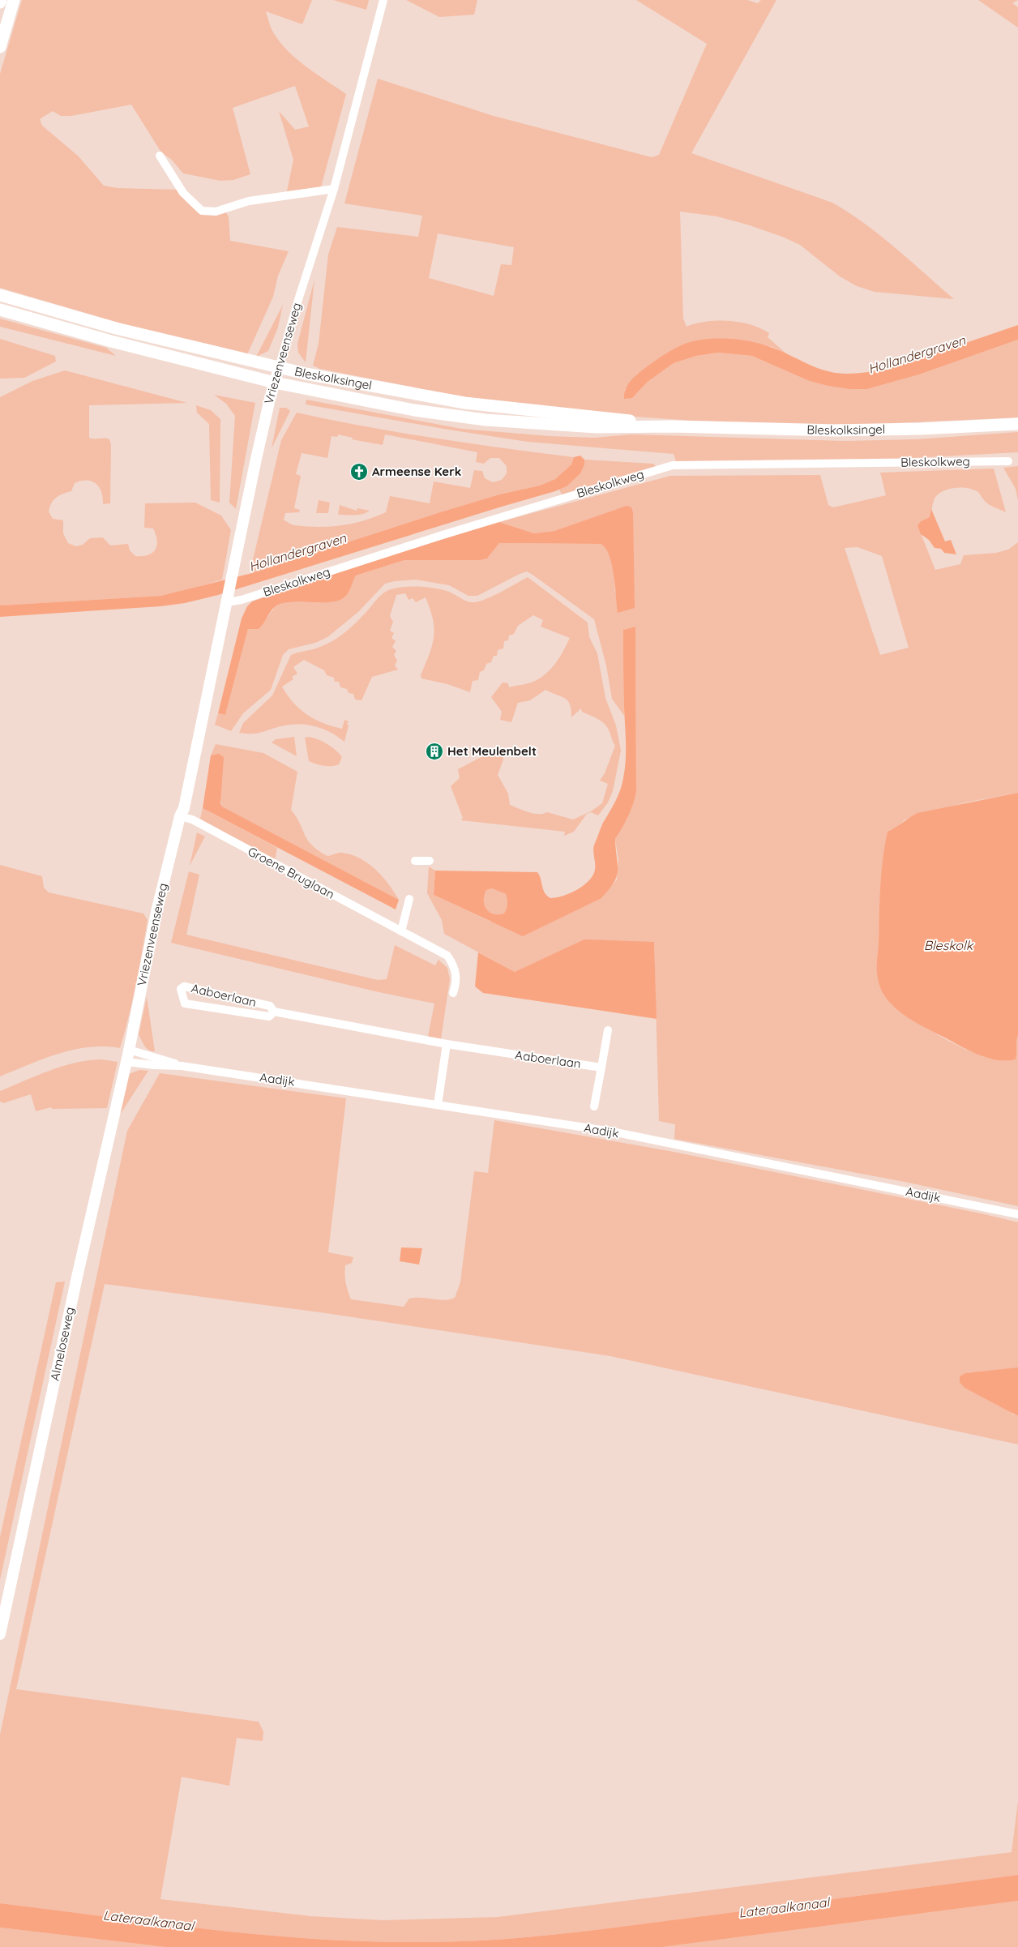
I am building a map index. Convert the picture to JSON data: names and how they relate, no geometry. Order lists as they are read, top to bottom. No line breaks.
{"streets":{"main road":["Bleskolksingel"],"street":["Vriezenveenseweg","Bleskolkweg","Groene Bruglaan","Aaboerlaan","Aadijk","Almeloseweg"]},"crossings":[["Vriezenveenseweg","Bleskolksingel"],["Vriezenveenseweg","Bleskolkweg"],["Vriezenveenseweg","Groene Bruglaan"],["Vriezenveenseweg","Aadijk"],["Vriezenveenseweg","Almeloseweg"],["Aadijk","Almeloseweg"]],"water":["Hollandergraven","Bleskolk","Lateraalkanaal"],"places":{"church":["Armeense Kerk"],"building":["Het Meulenbelt"]}}
